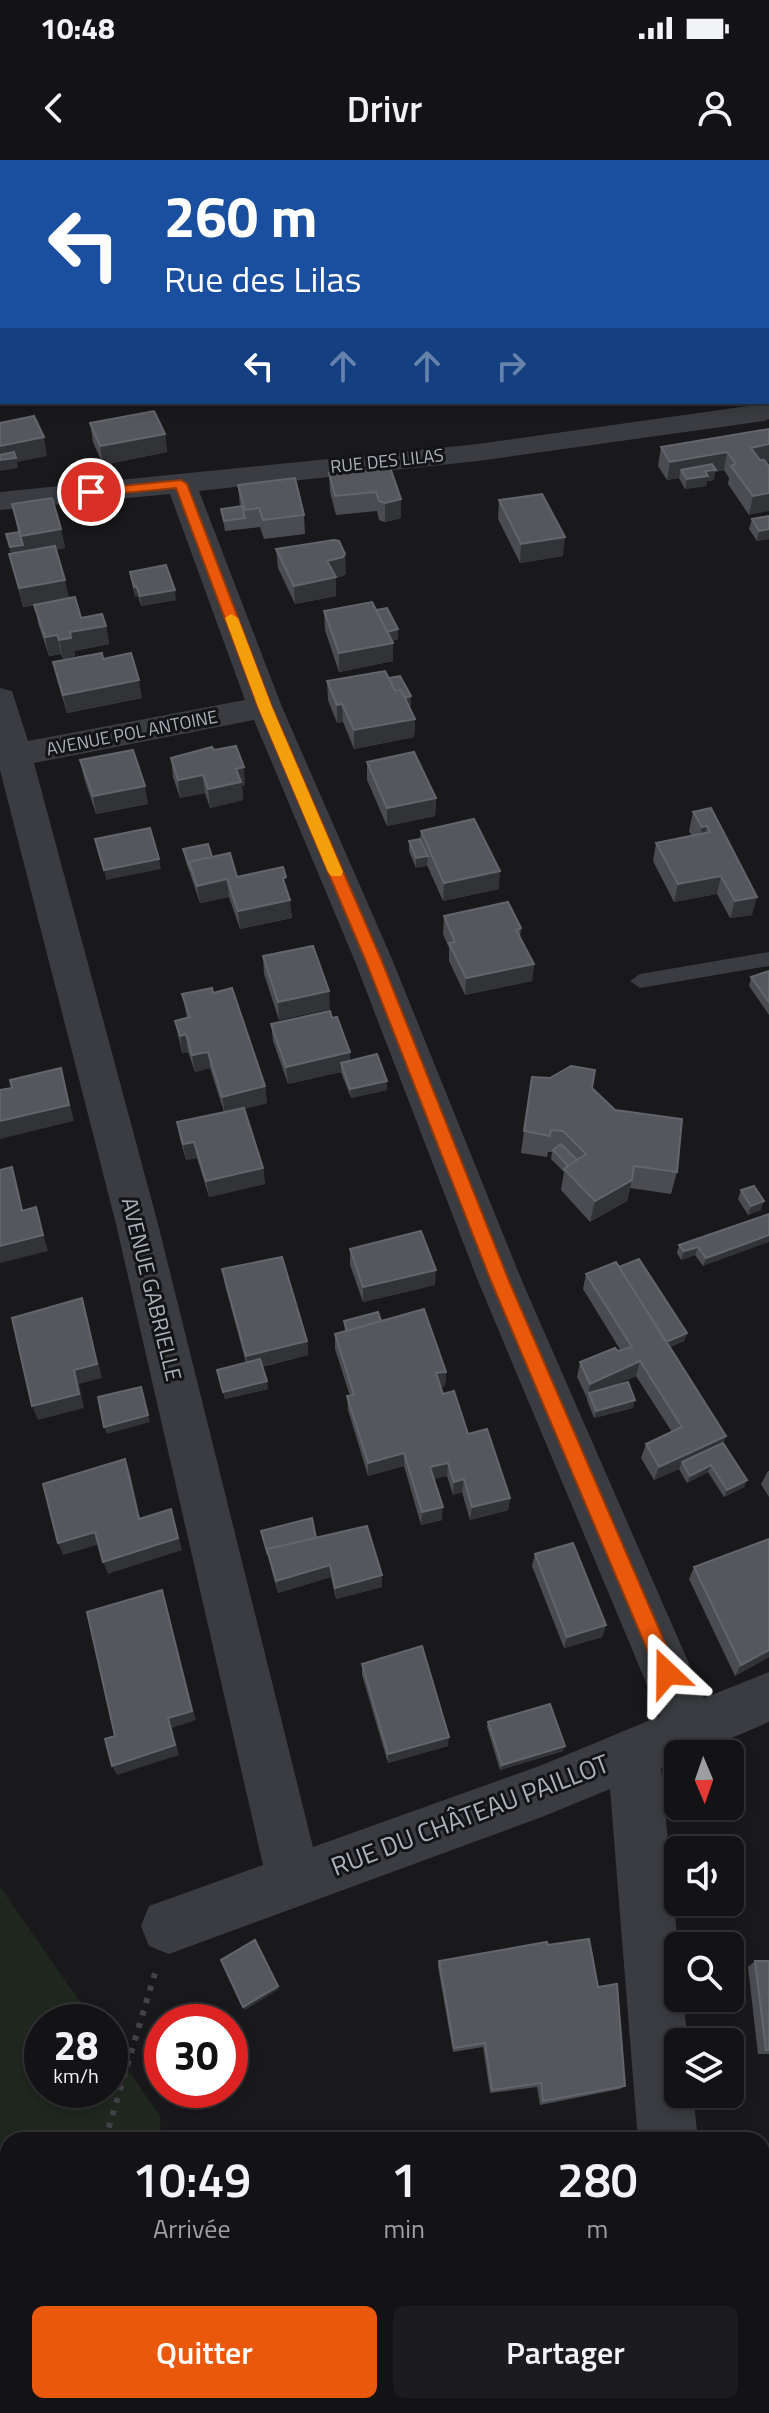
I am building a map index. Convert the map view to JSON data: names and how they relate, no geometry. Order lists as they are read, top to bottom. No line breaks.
{"streets":{"street":["RUE DES LILAS","AVENUE POL ANTOINE","AVENUE GABRIELLE","RUE DU CHÂTEAU PAILLOT"]},"crossings":[["AVENUE POL ANTOINE","AVENUE GABRIELLE"],["AVENUE GABRIELLE","RUE DU CHÂTEAU PAILLOT"]],"north":"bottom","page":{"status":"10:48","header":"Drivr","turn":["260 m","Rue des Lilas"],"speed":"28 km/h","limit":"30","eta":["10:49","Arrivée","1","min","280","m"],"buttons":["Quitter","Partager"]}}
